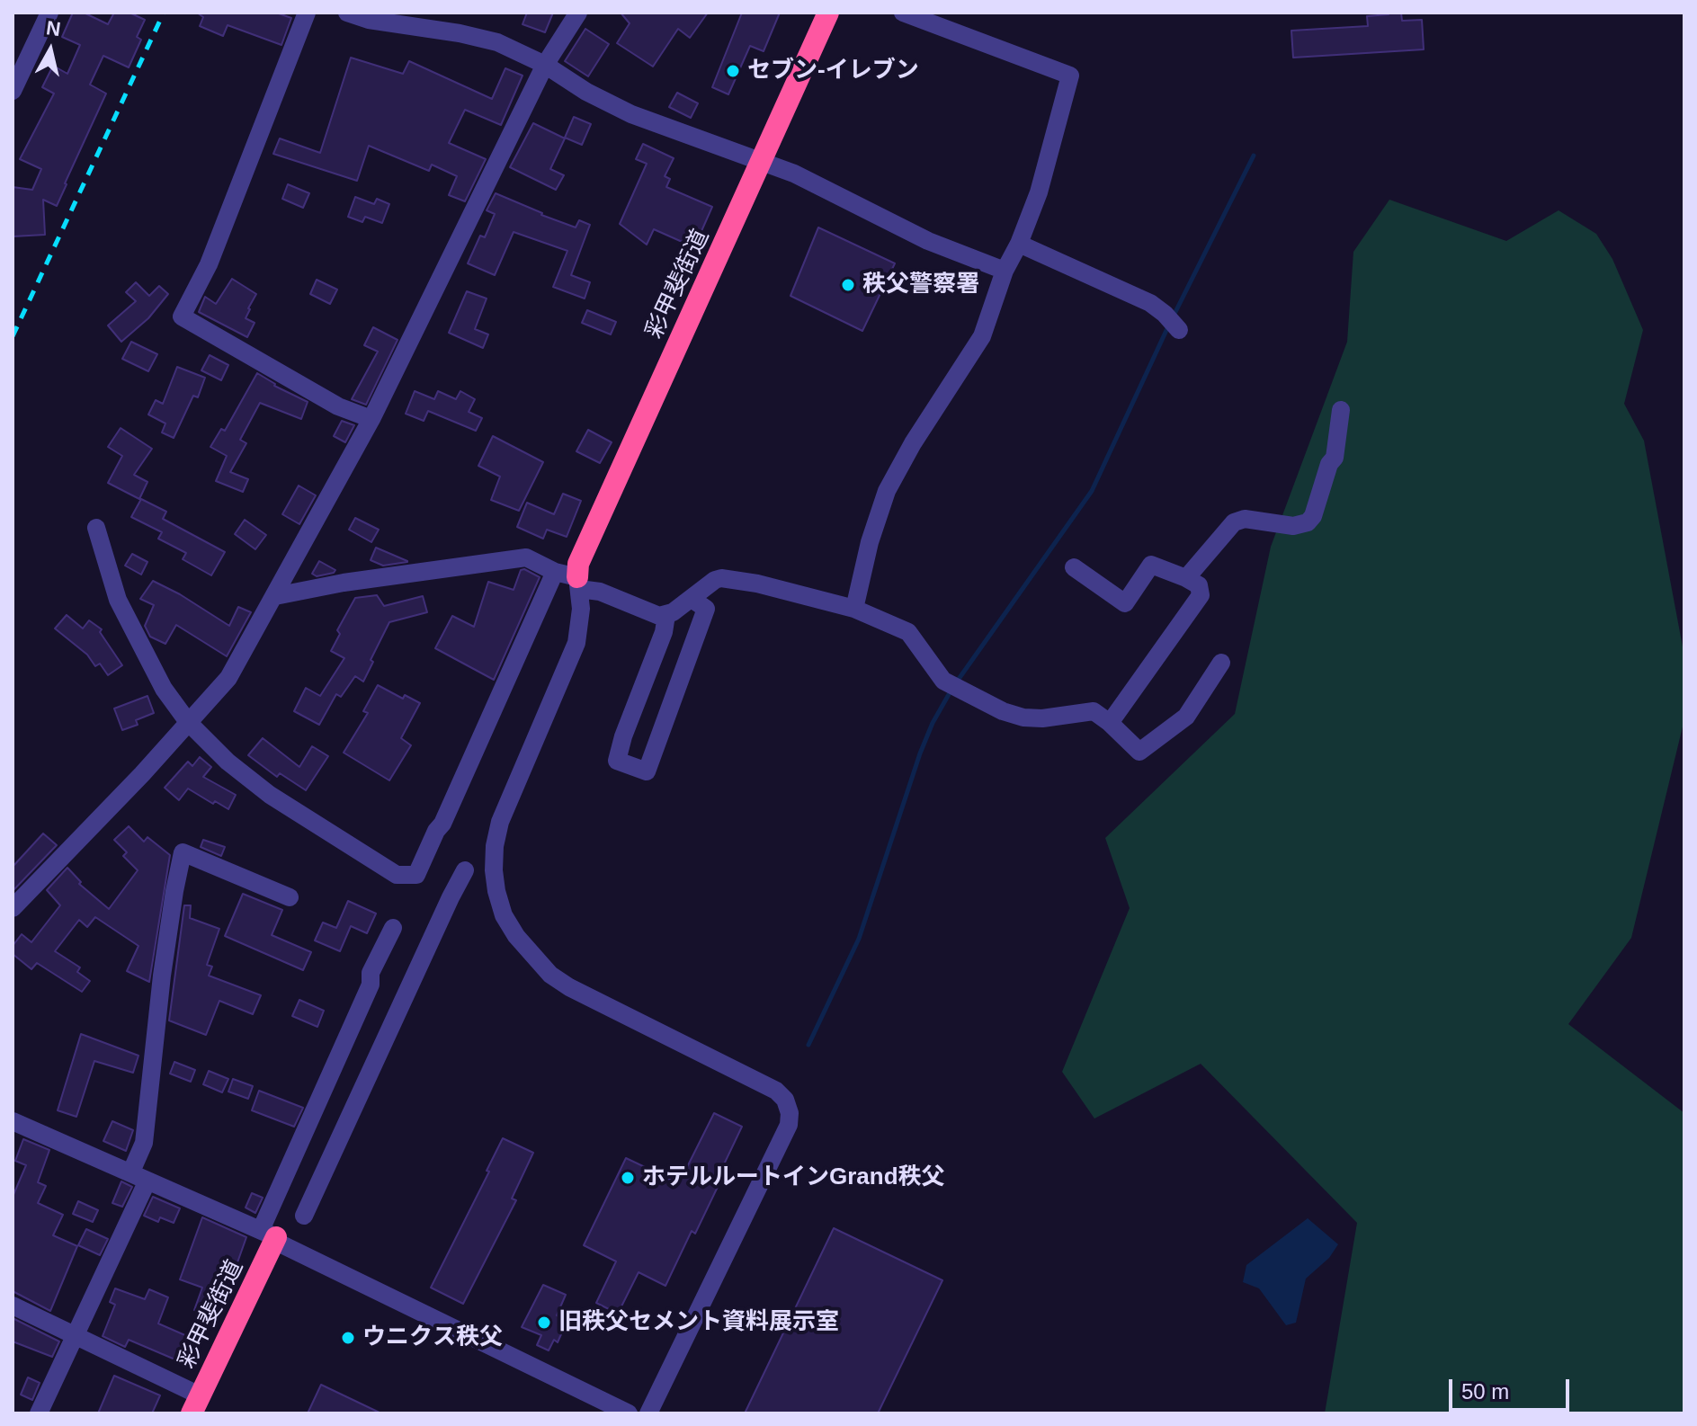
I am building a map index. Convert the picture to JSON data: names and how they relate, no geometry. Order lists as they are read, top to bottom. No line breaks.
{"streets":{"highway":["彩甲斐街道"]},"places":["セブン-イレブン","秩父警察署","ホテルルートインGrand秩父","旧秩父セメント資料展示室","ウニクス秩父"],"scale_bar":"50 m","north":"top"}
